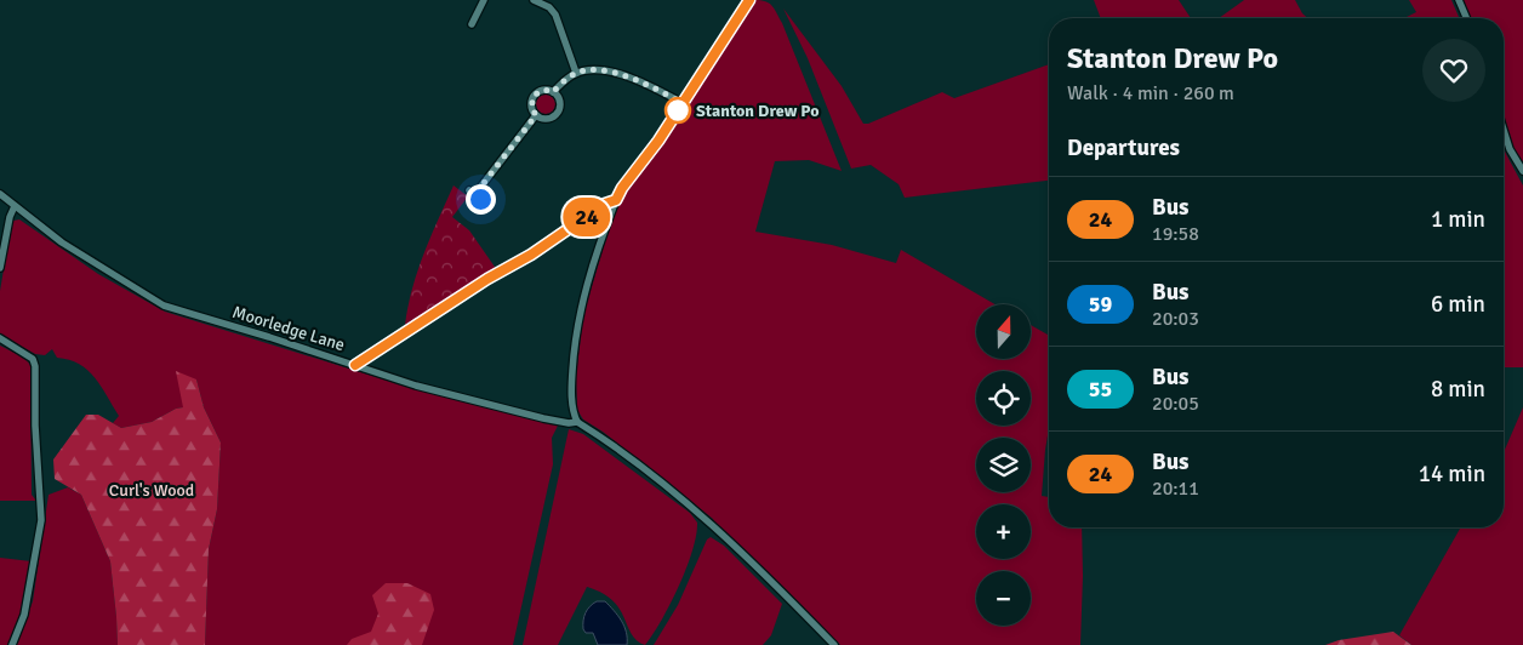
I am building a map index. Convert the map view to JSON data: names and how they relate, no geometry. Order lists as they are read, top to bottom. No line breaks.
{"streets":{"street":["Moorledge Lane"]},"parks":["Curl's Wood"],"places":["Stanton Drew Po"],"lines":["bus line 24"],"north":"top","page":{"on_map":"24","heading":[["Stanton Drew Po","Walk · 4 min · 260 m"],"Departures"],"list":[{"mark":"24","name":"Bus","note":"19:58","value":"1 min"},{"mark":"59","name":"Bus","note":"20:03","value":"6 min"},{"mark":"55","name":"Bus","note":"20:05","value":"8 min"},{"mark":"24","name":"Bus","note":"20:11","value":"14 min"}],"map_buttons":["+","−"]}}
